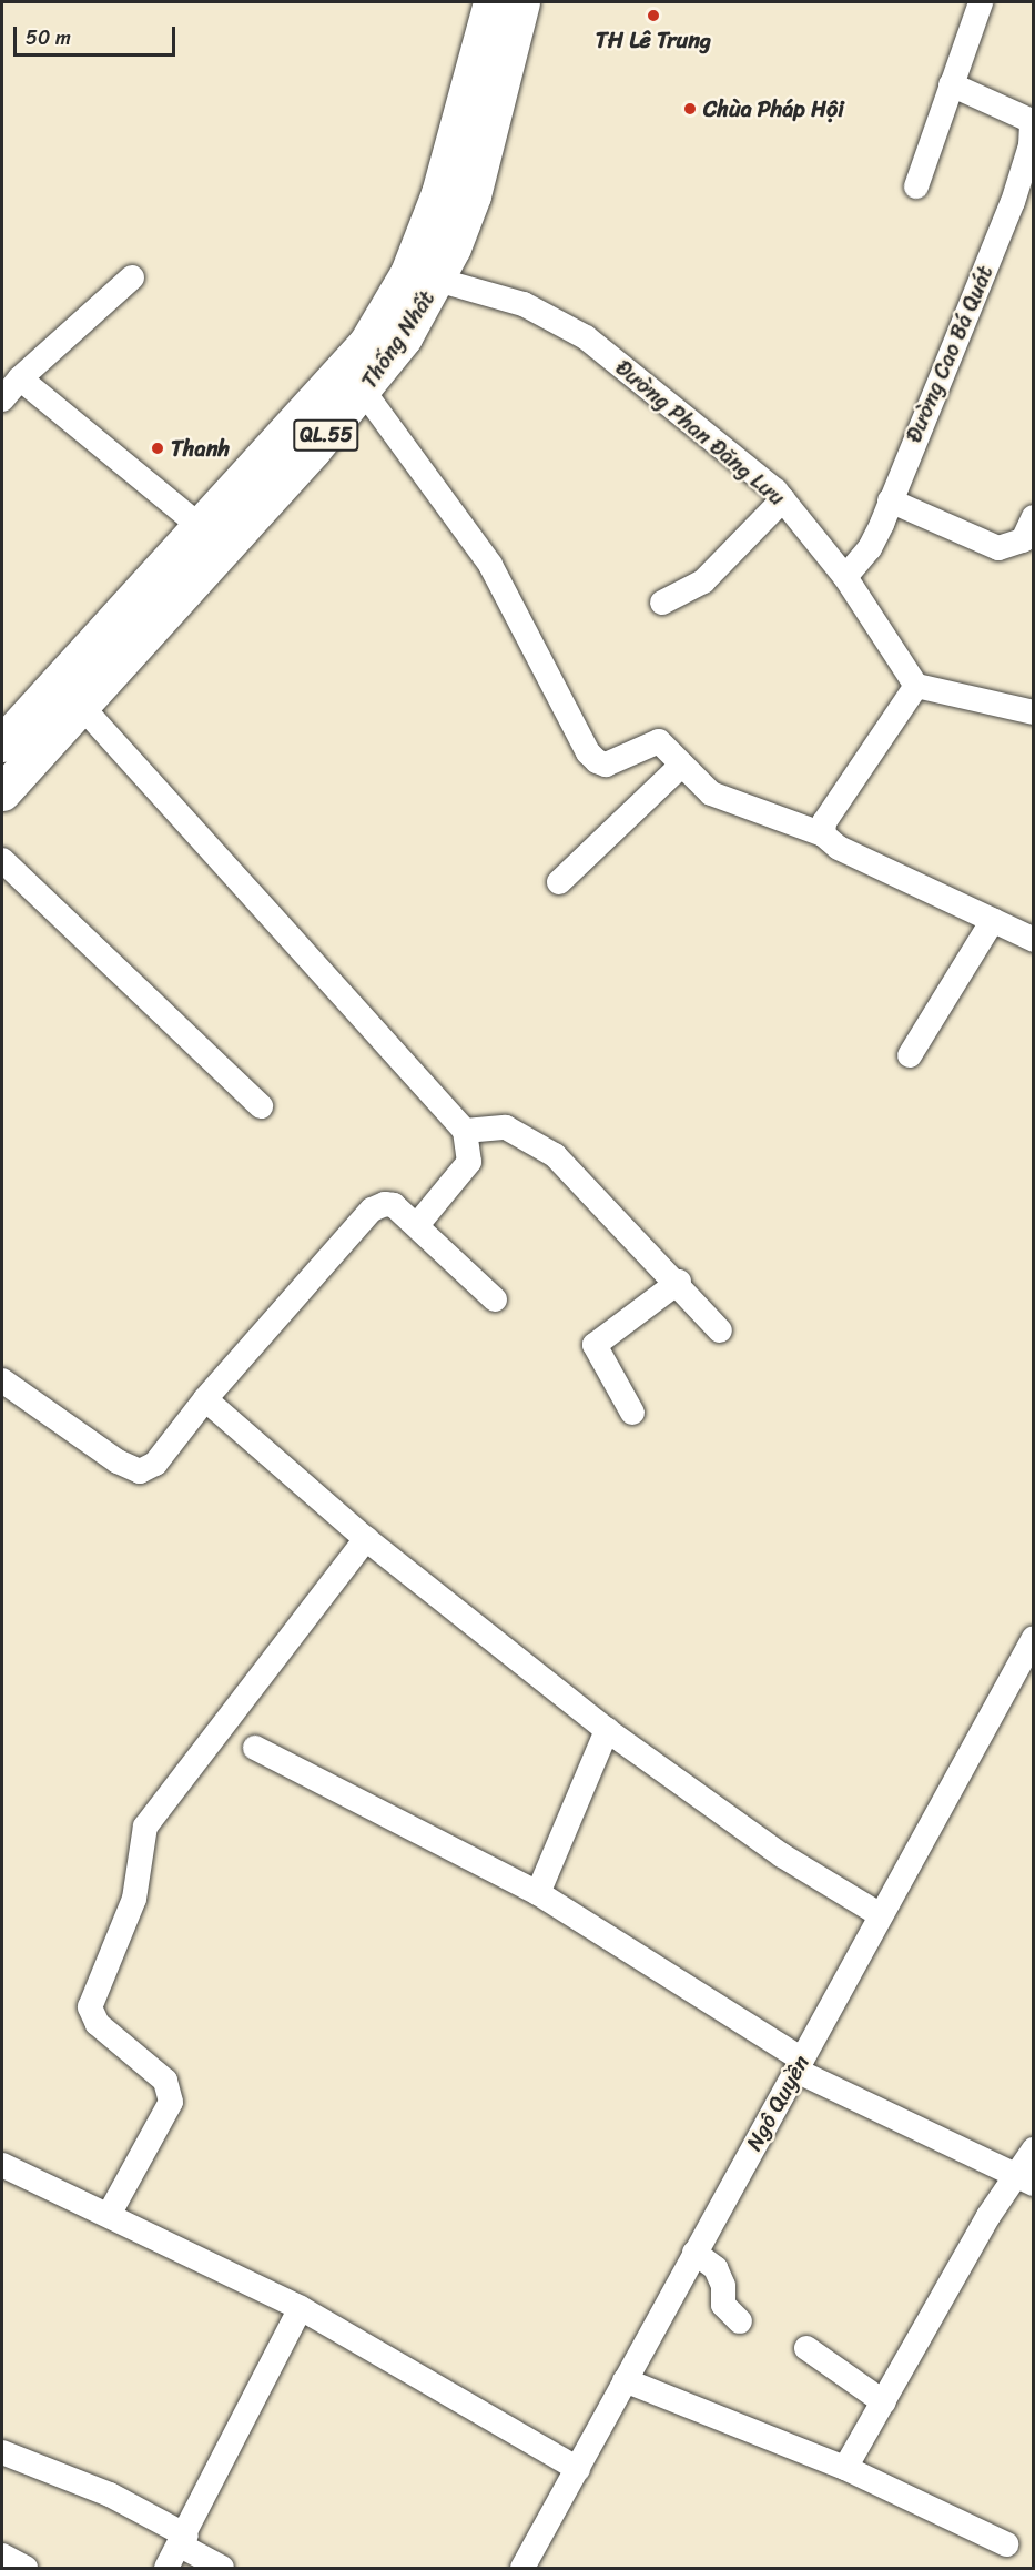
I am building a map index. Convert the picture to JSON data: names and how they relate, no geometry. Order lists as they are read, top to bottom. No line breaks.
{"streets":{"highway":["Thống Nhất","QL.55"],"street":["Đường Cao Bá Quát","Đường Phan Đăng Lưu","Ngô Quyền"]},"crossings":[["Thống Nhất","Đường Phan Đăng Lưu"],["Đường Cao Bá Quát","Đường Phan Đăng Lưu"]],"places":["TH Lê Trung","Chùa Pháp Hội","Thanh"],"scale_bar":"50 m"}
